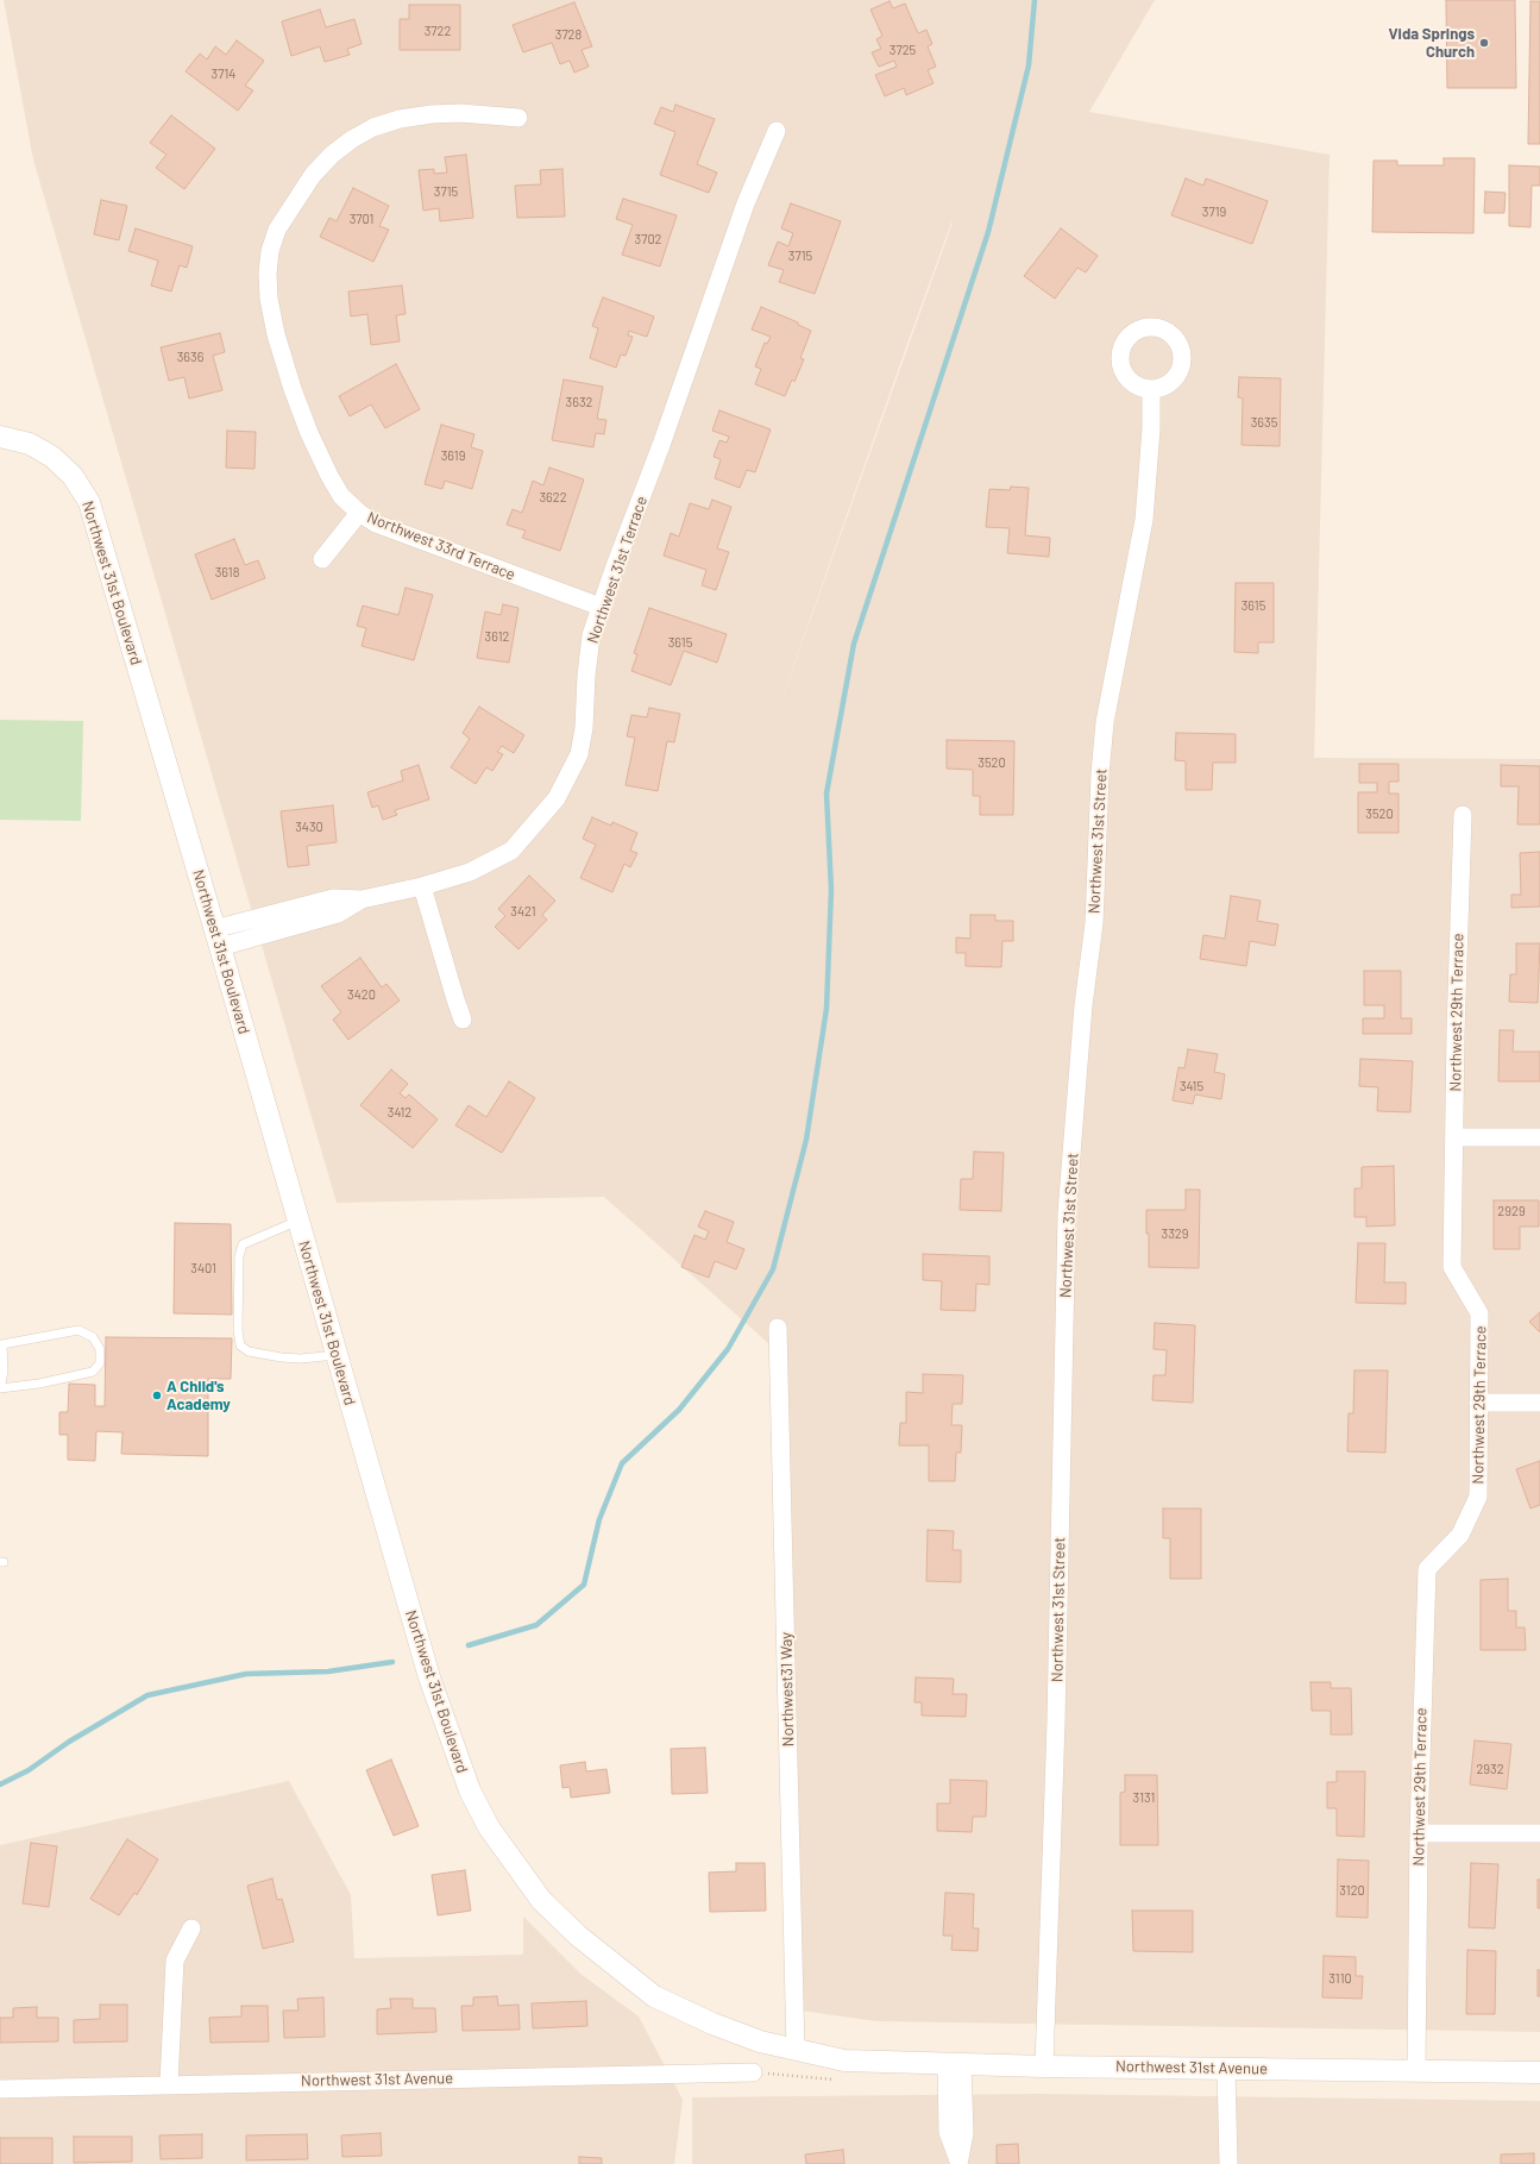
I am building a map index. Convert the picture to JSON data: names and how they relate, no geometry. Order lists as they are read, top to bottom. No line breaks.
{"streets":{"street":["Northwest 33rd Terrace","Northwest 31st Terrace","Northwest 31st Boulevard","Northwest 31st Street","Northwest 29th Terrace","Northwest31 Way","Northwest 31st Avenue"]},"crossings":[["Northwest 33rd Terrace","Northwest 31st Terrace"],["Northwest 31st Terrace","Northwest 31st Boulevard"],["Northwest 31st Boulevard","Northwest31 Way"],["Northwest 31st Boulevard","Northwest 31st Avenue"],["Northwest 31st Street","Northwest 31st Avenue"],["Northwest 29th Terrace","Northwest 31st Avenue"]],"places":["Vida Springs Church","A Child's Academy"],"house_numbers":["3722","3728","3725","3714","3715","3719","3701","3702","3715","3636","3632","3635","3619","3622","3618","3615","3612","3615","3520","3520","3430","3421","3420","3415","3412","2929","3329","3401","2932","3131","3120","3110"]}
